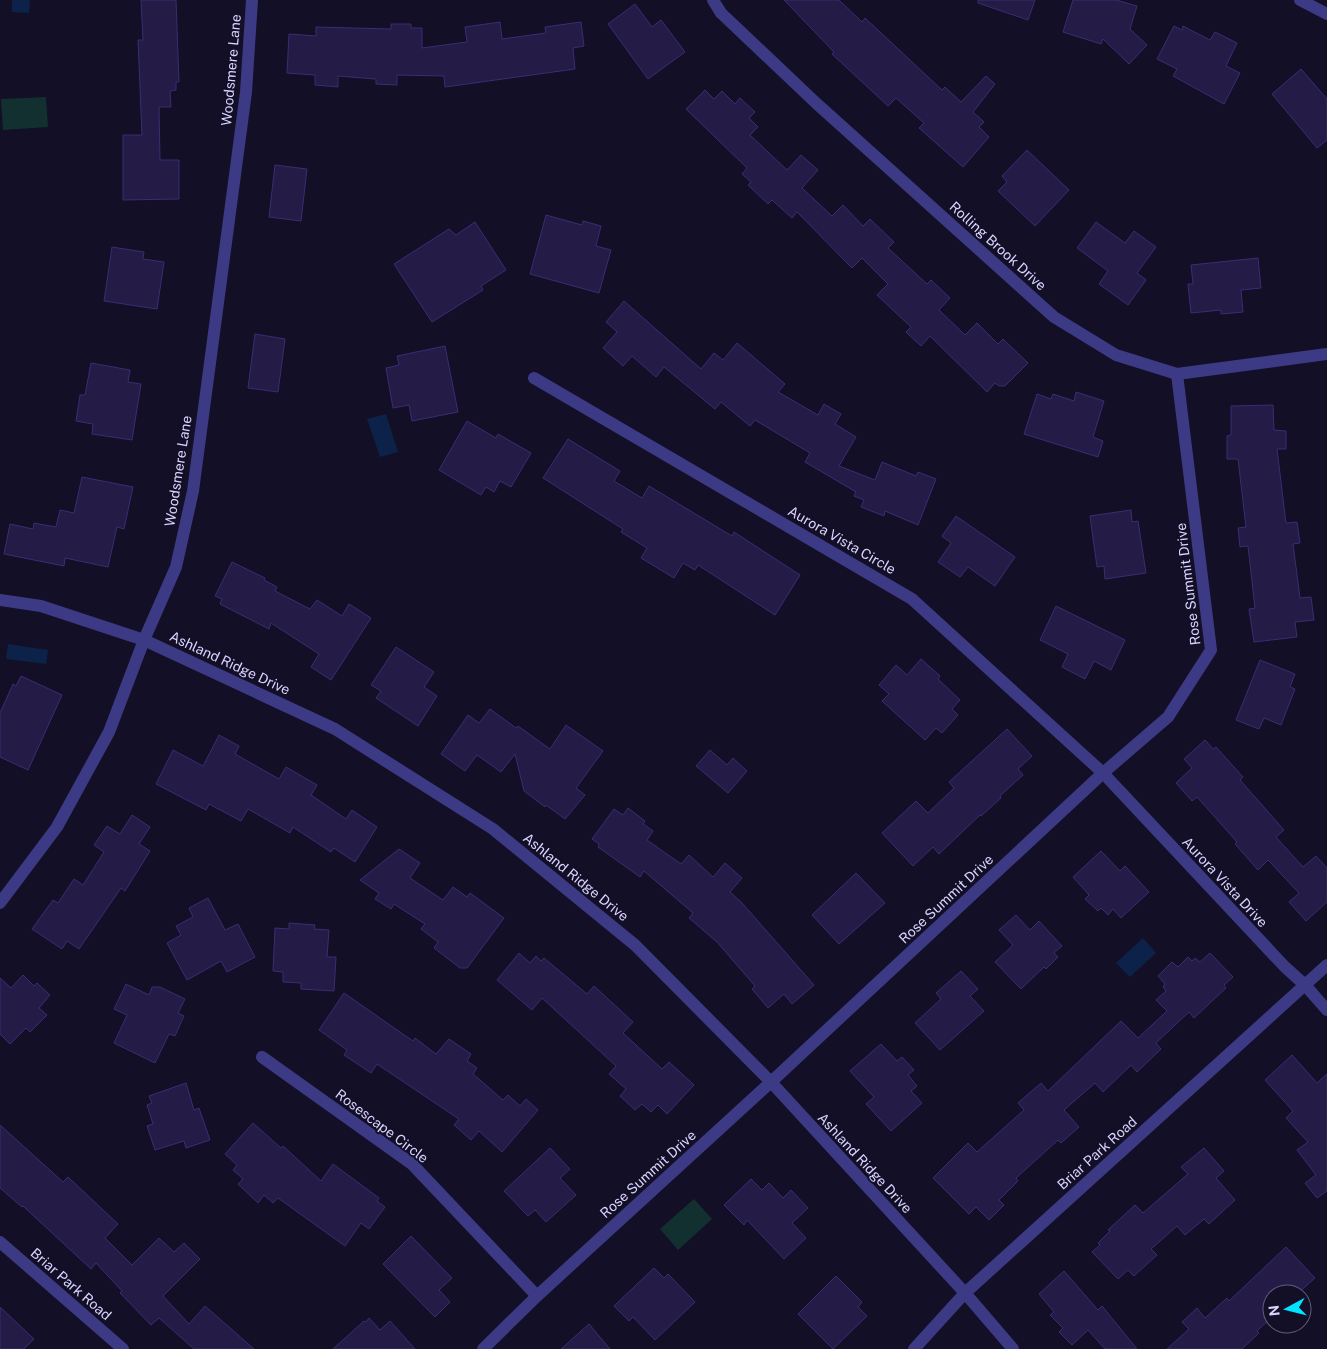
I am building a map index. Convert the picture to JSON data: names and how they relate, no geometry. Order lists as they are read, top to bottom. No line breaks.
{"streets":{"street":["Woodsmere Lane","Rolling Brook Drive","Aurora Vista Circle","Rose Summit Drive","Ashland Ridge Drive","Aurora Vista Drive","Rosescape Circle","Briar Park Road"]},"crossings":[["Woodsmere Lane","Ashland Ridge Drive"],["Rolling Brook Drive","Rose Summit Drive"],["Aurora Vista Circle","Rose Summit Drive"],["Aurora Vista Circle","Aurora Vista Drive"],["Rose Summit Drive","Ashland Ridge Drive"],["Rose Summit Drive","Aurora Vista Drive"],["Rose Summit Drive","Rosescape Circle"],["Ashland Ridge Drive","Briar Park Road"],["Aurora Vista Drive","Briar Park Road"]],"north":"left"}
